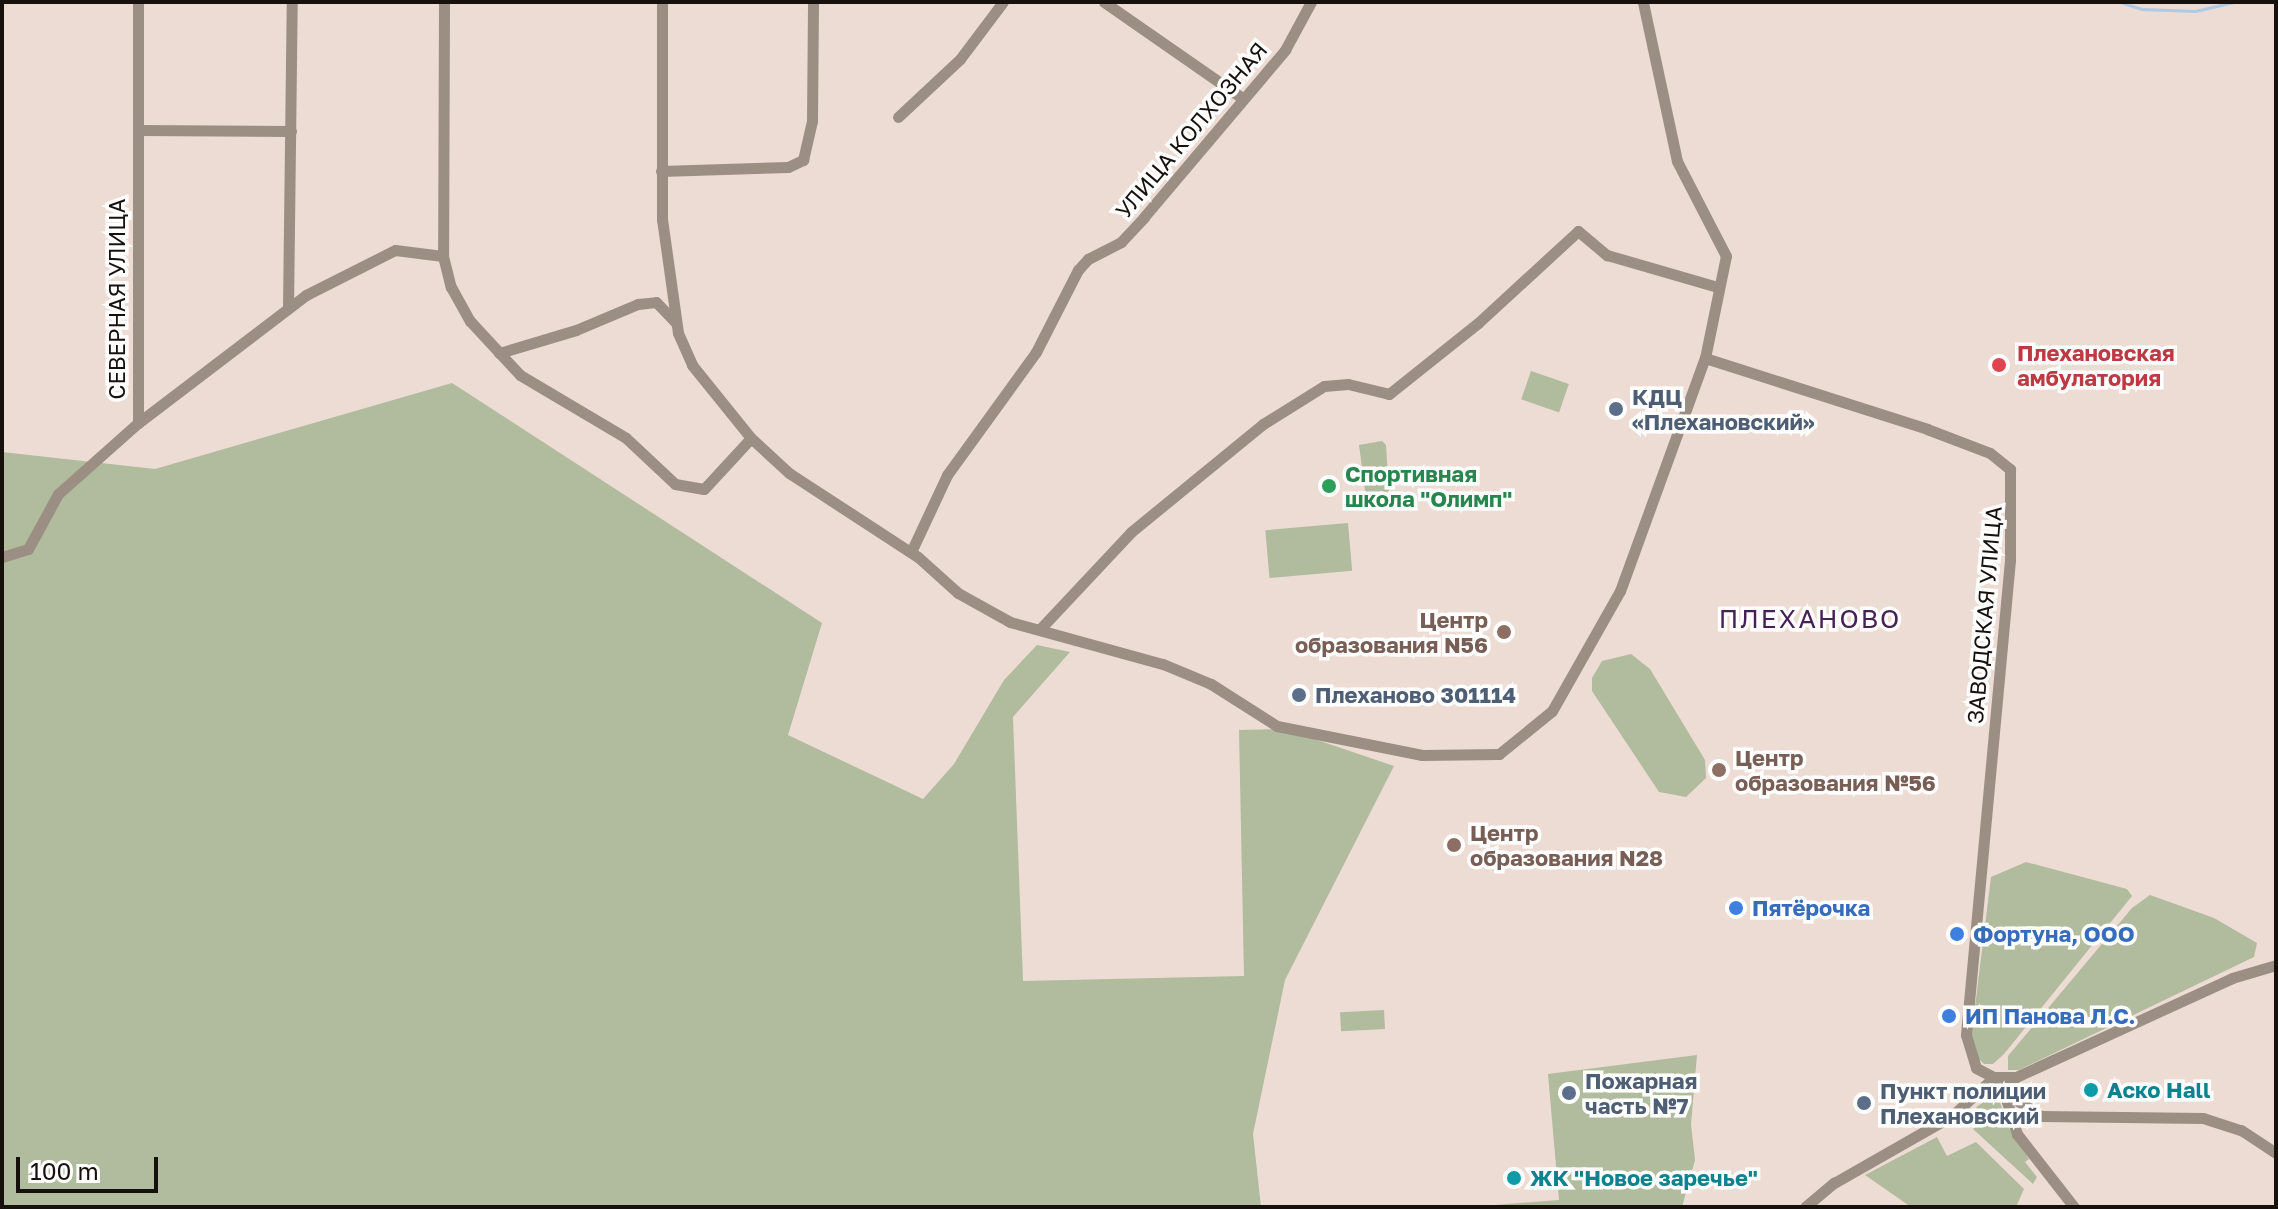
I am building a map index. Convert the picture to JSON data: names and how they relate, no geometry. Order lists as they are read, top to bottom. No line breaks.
{"streets":{"street":["УЛИЦА КОЛХОЗНАЯ","СЕВЕРНАЯ УЛИЦА","ЗАВОДСКАЯ УЛИЦА"]},"districts":["ПЛЕХАНОВО"],"places":["Плехановская амбулатория","КДЦ «Плехановский»","Спортивная школа \"Олимп\"","Центр образования N56","Плеханово 301114","Центр образования №56","Центр образования N28","Пятёрочка","Фортуна, ООО","ИП Панова Л.С.","Аско Hall","Пожарная часть №7","Пункт полиции Плехановский","ЖК \"Новое заречье\""],"scale_bar":"100 m"}
